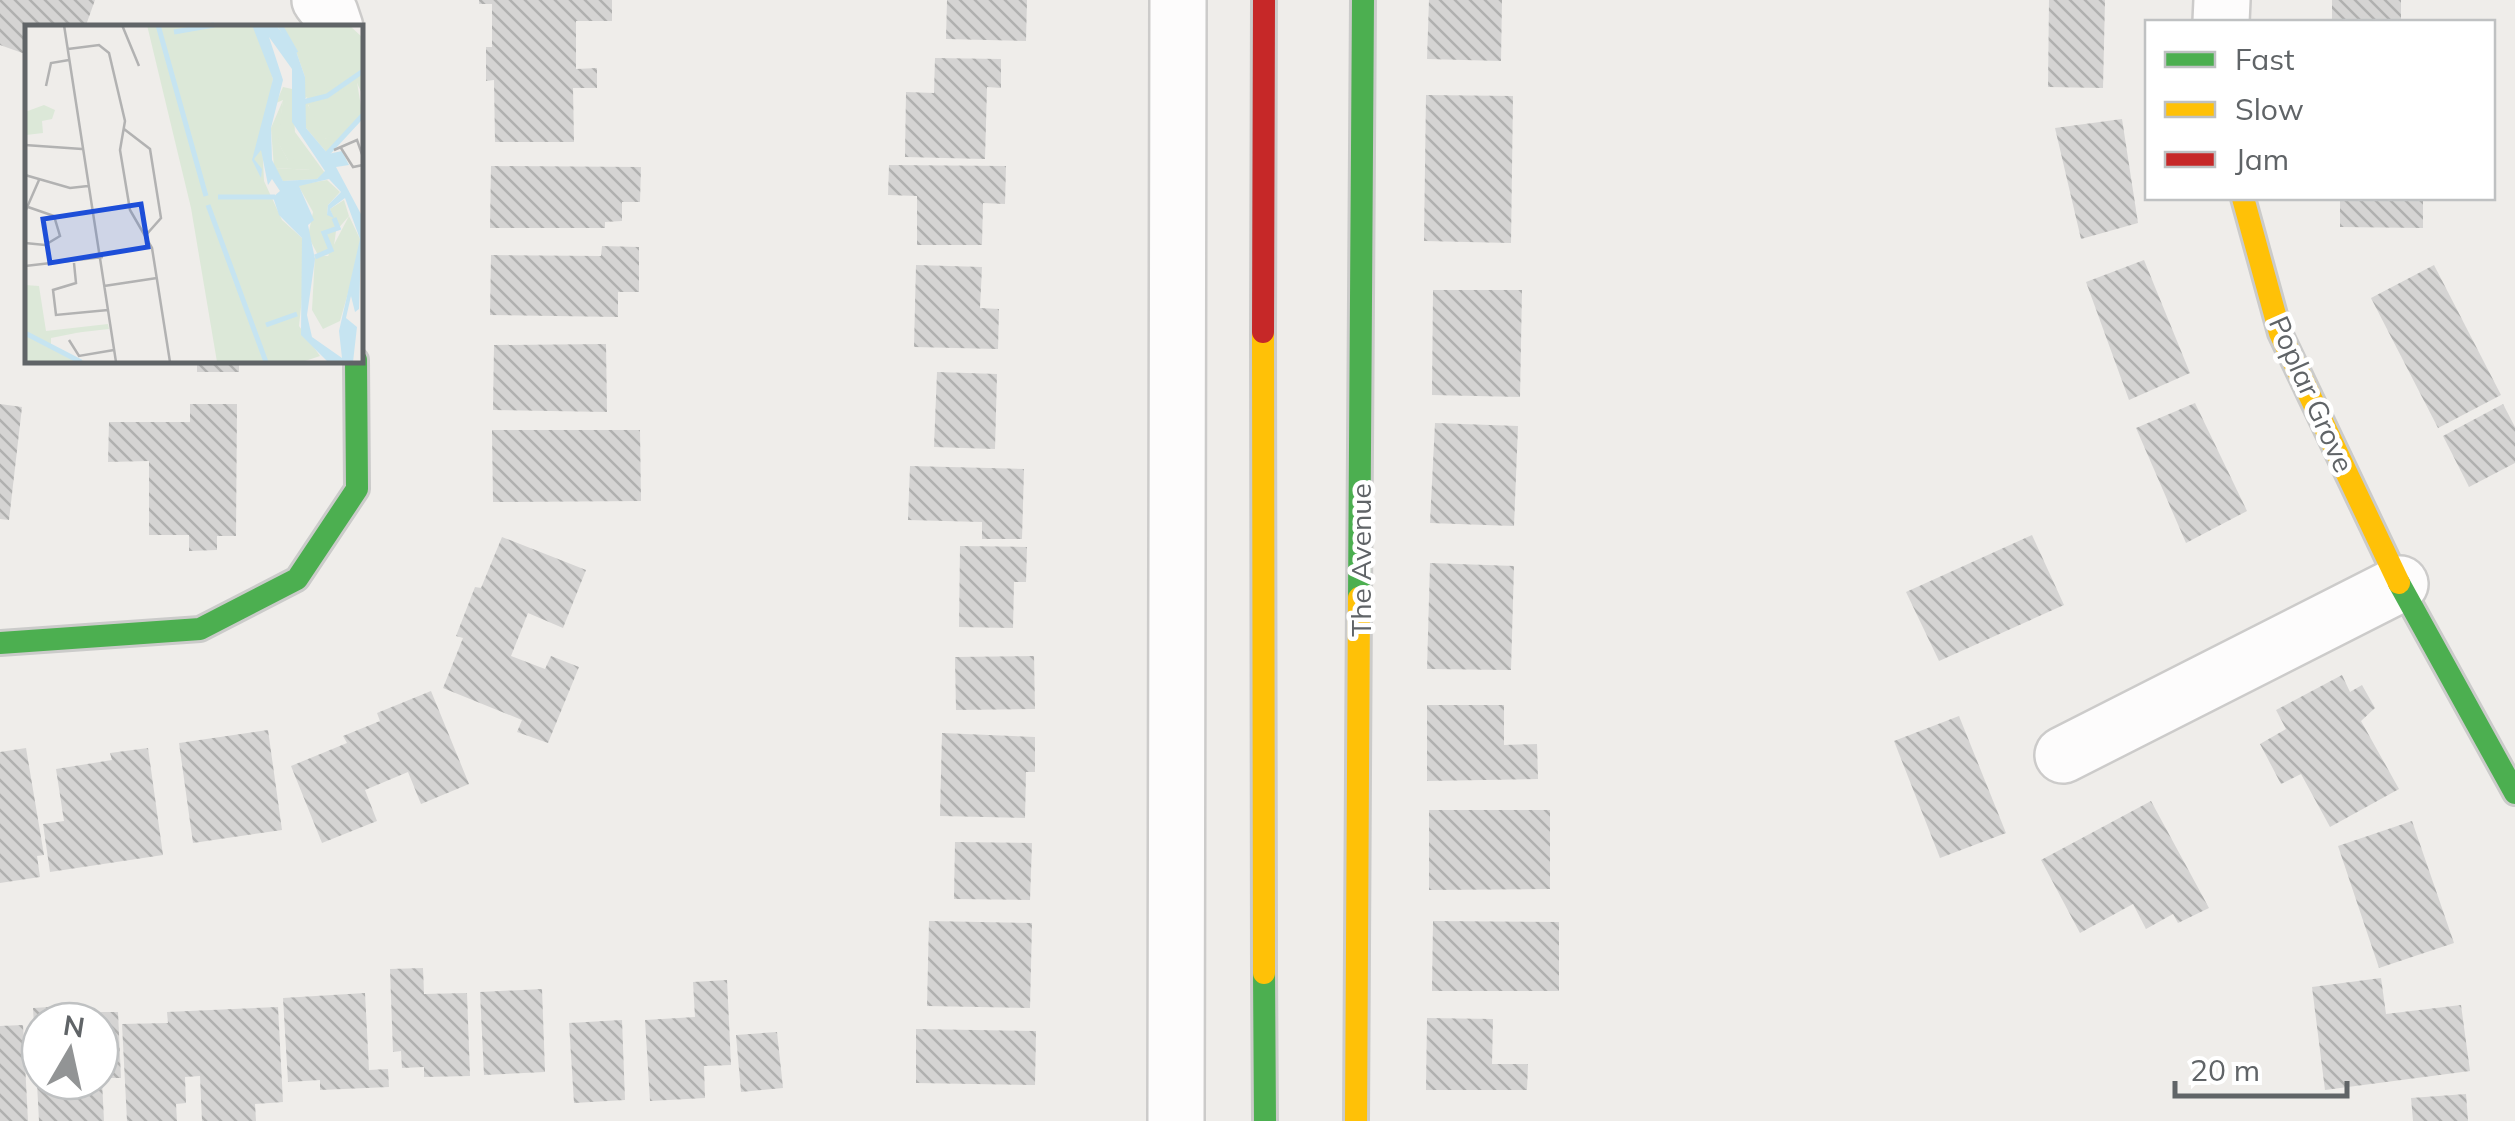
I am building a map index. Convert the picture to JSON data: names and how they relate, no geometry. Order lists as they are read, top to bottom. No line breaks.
{"streets":{"street":["Poplar Grove","The Avenue"]},"legend":["Fast","Slow","Jam"],"scale_bar":"20 m","north":"top"}
